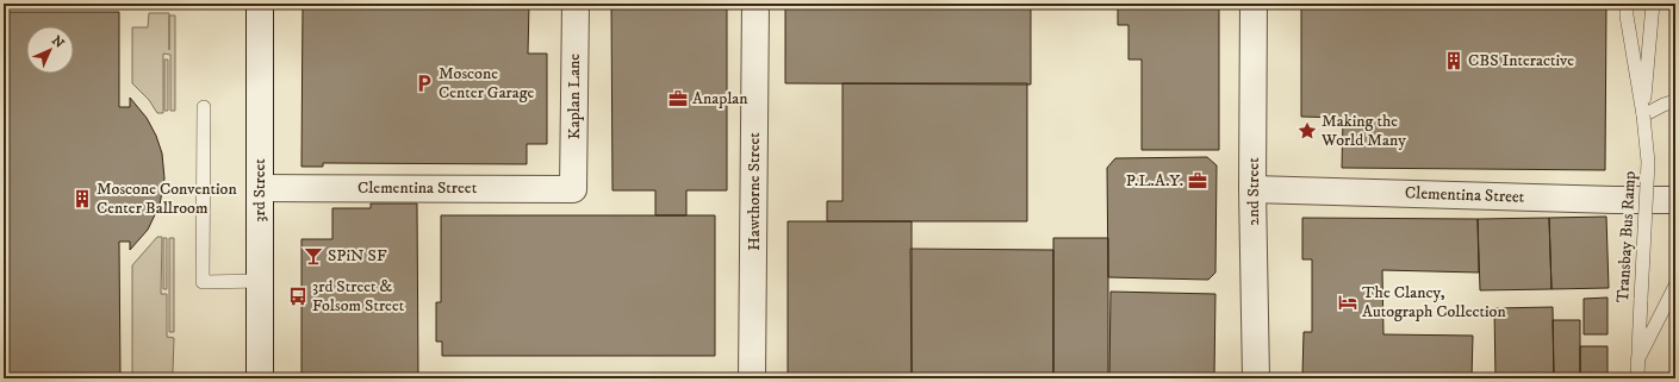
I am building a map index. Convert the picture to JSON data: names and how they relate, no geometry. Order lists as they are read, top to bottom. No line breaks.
{"streets":{"street":["Kaplan Lane","Clementina Street","3rd Street","Hawthorne Street","2nd Street"],"lane":["Transbay Bus Ramp"]},"crossings":[["Kaplan Lane","Clementina Street"],["Clementina Street","3rd Street"],["Clementina Street","2nd Street"]],"places":{"building":["CBS Interactive","Moscone Convention Center Ballroom"],"parking":["Moscone Center Garage"],"office":["Anaplan","P.L.A.Y."],"place":["Making the World Many"],"bar":["SPiN SF"],"bus stop":["3rd Street & Folsom Street"],"hotel":["The Clancy, Autograph Collection"]},"north":"top right"}
